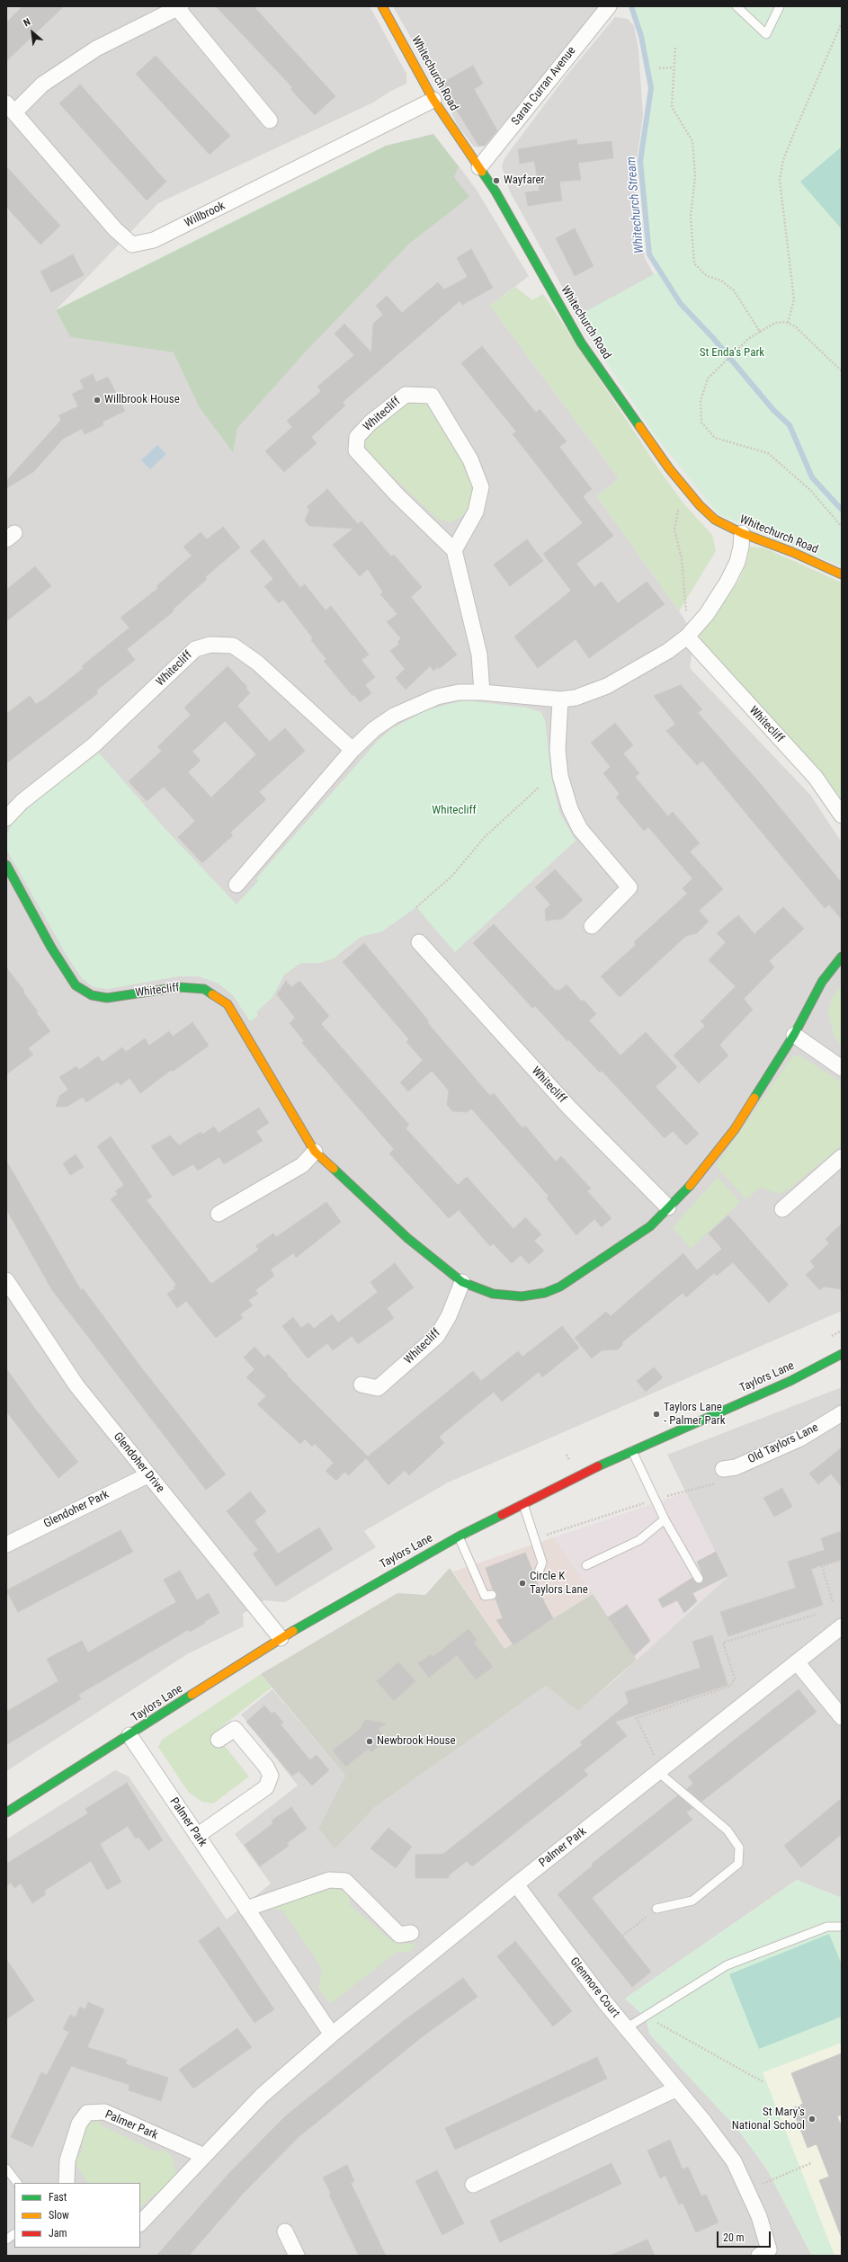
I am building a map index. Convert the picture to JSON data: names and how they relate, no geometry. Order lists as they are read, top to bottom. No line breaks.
{"streets":{"street":["Whitechurch Road","Sarah Curran Avenue","Willbrook","Whitecliff","Taylors Lane","Old Taylors Lane","Glendoher Drive","Glendoher Park","Palmer Park","Glenmore Court"]},"crossings":[["Whitechurch Road","Sarah Curran Avenue"],["Whitechurch Road","Willbrook"],["Taylors Lane","Glendoher Drive"],["Taylors Lane","Palmer Park"],["Glendoher Drive","Glendoher Park"],["Palmer Park","Glenmore Court"]],"water":["Whitechurch Stream"],"parks":["St Enda's Park","Whitecliff"],"places":["Wayfarer","Willbrook House","Taylors Lane - Palmer Park","Circle K Taylors Lane","Newbrook House","St Mary's National School"],"legend":["Fast","Slow","Jam"],"scale_bar":"20 m","north":"top left"}
